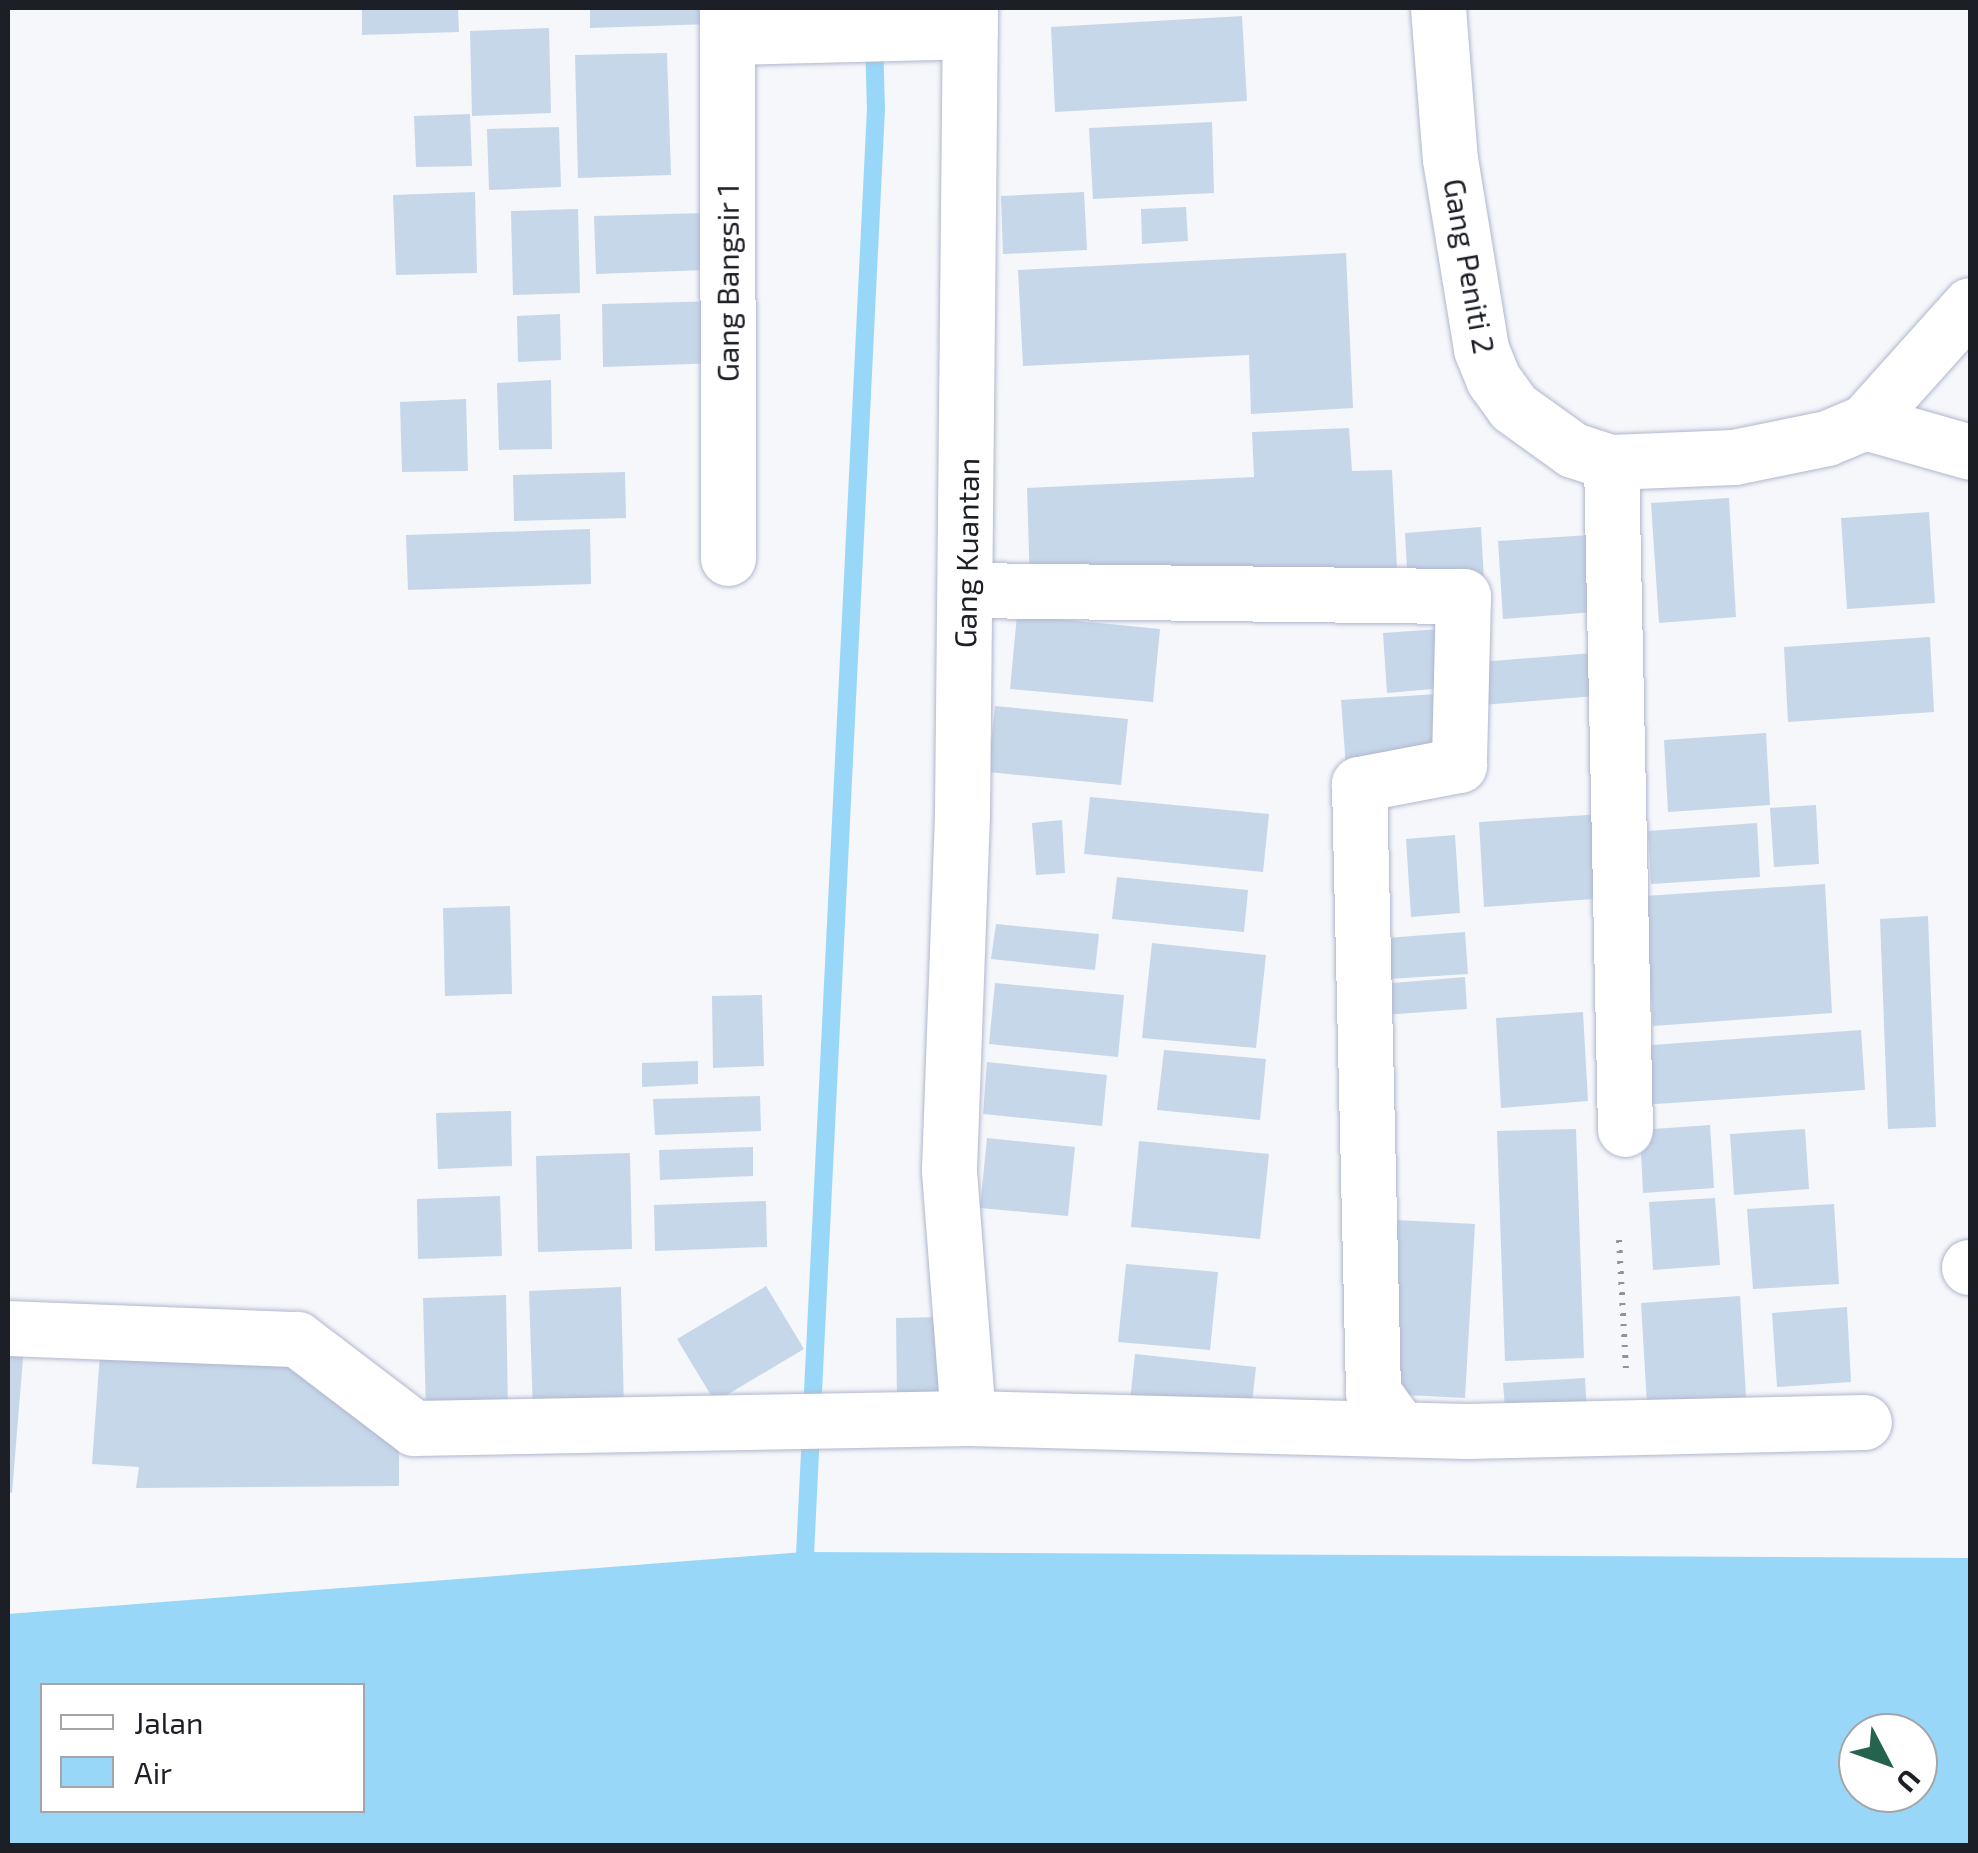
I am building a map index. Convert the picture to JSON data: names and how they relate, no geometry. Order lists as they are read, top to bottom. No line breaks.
{"streets":{"street":["Gang Peniti 2","Gang Bangsir 1","Gang Kuantan"]},"legend":["Jalan","Air"],"north":"bottom right"}
